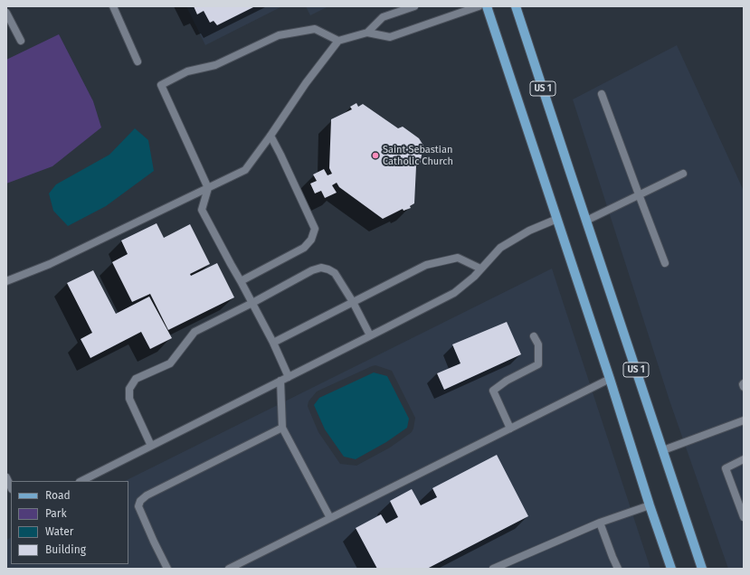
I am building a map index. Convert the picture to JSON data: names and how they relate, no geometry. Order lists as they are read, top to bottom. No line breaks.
{"streets":{"main road":["US 1"]},"places":["Saint Sebastian Catholic Church"],"legend":["Road","Park","Water","Building"]}
